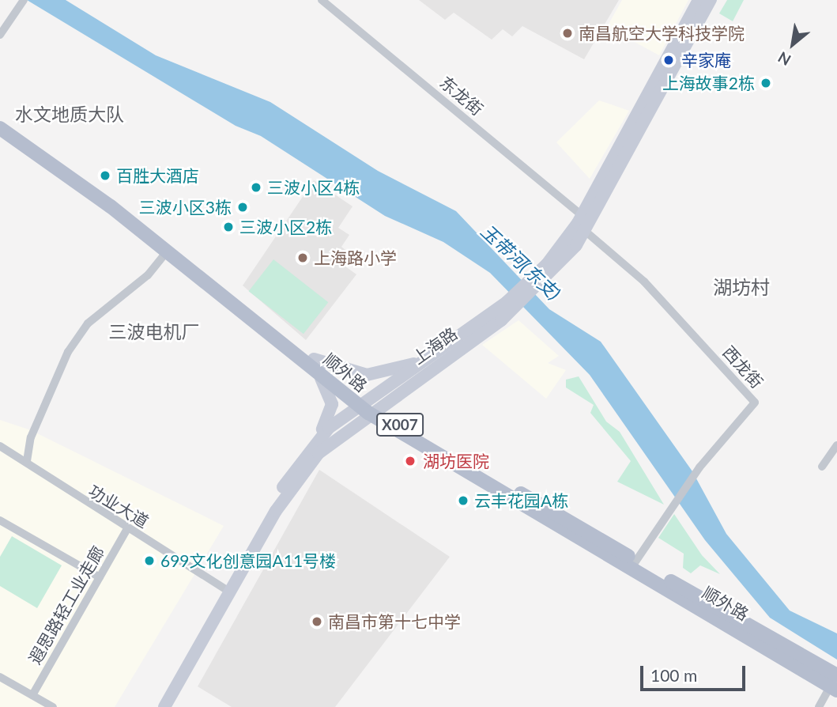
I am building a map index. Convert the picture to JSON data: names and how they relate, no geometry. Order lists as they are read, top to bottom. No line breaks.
{"streets":{"main road":["上海路","顺外路","X007"],"street":["东龙街","西龙街","功业大道","遐思路轻工业走廊"]},"crossings":[["东龙街","上海路"],["上海路","西龙街"],["上海路","顺外路"],["上海路","功业大道"],["西龙街","顺外路"],["功业大道","遐思路轻工业走廊"]],"districts":["水文地质大队","湖坊村","三波电机厂"],"water":["玉带河(东支)"],"places":["南昌航空大学科技学院","辛家庵","上海故事2栋","百胜大酒店","三波小区4栋","三波小区3栋","三波小区2栋","上海路小学","湖坊医院","云丰花园A栋","699文化创意园A11号楼","南昌市第十七中学"],"scale_bar":"100 m","north":"bottom left"}
